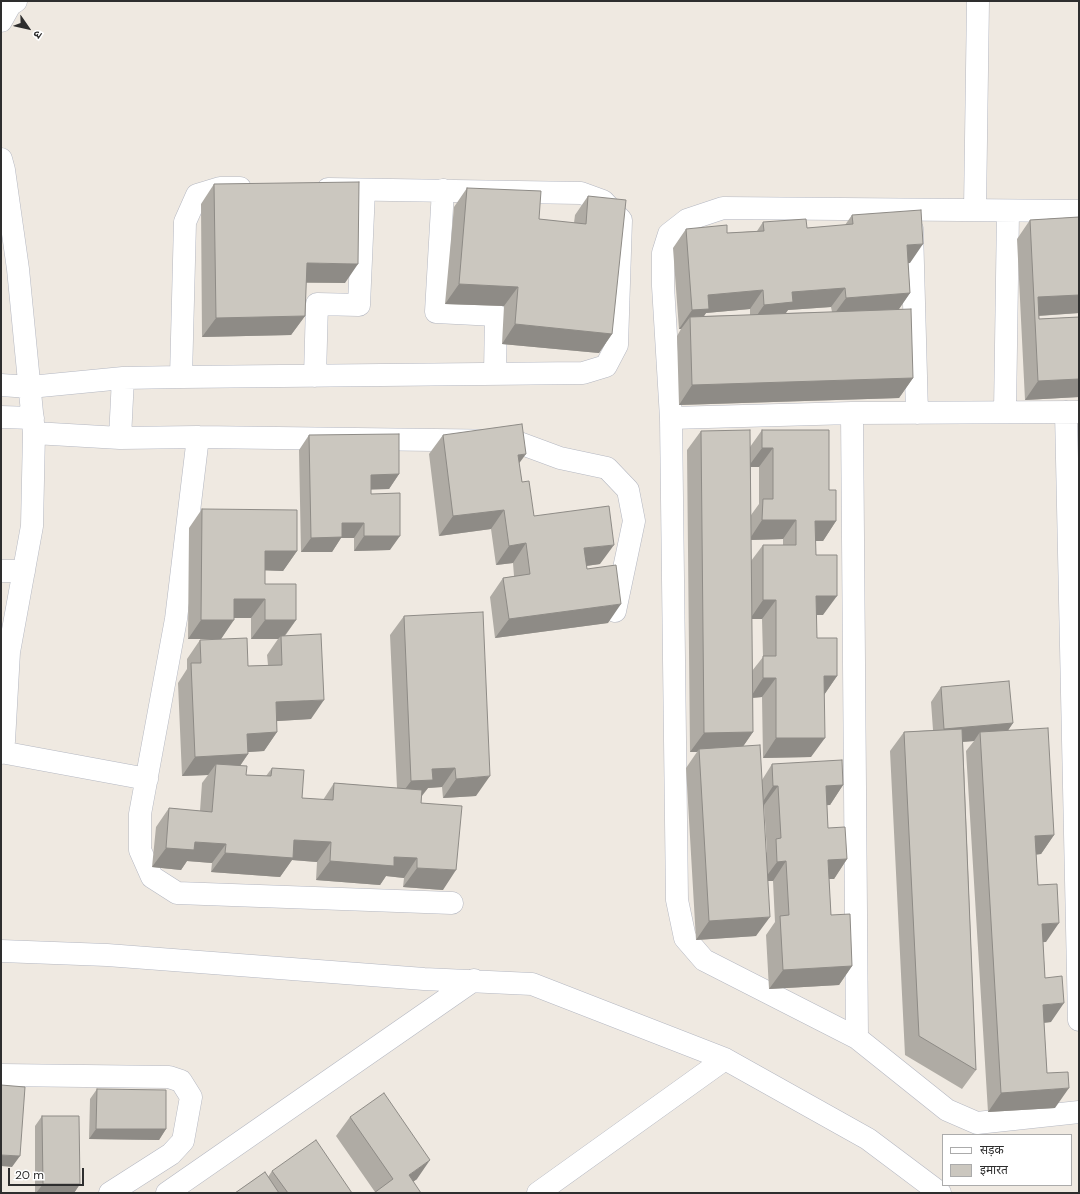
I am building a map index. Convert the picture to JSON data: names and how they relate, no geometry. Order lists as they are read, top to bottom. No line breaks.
{"legend":["सड़क","इमारत"],"scale_bar":"20 m","north":"bottom right"}
